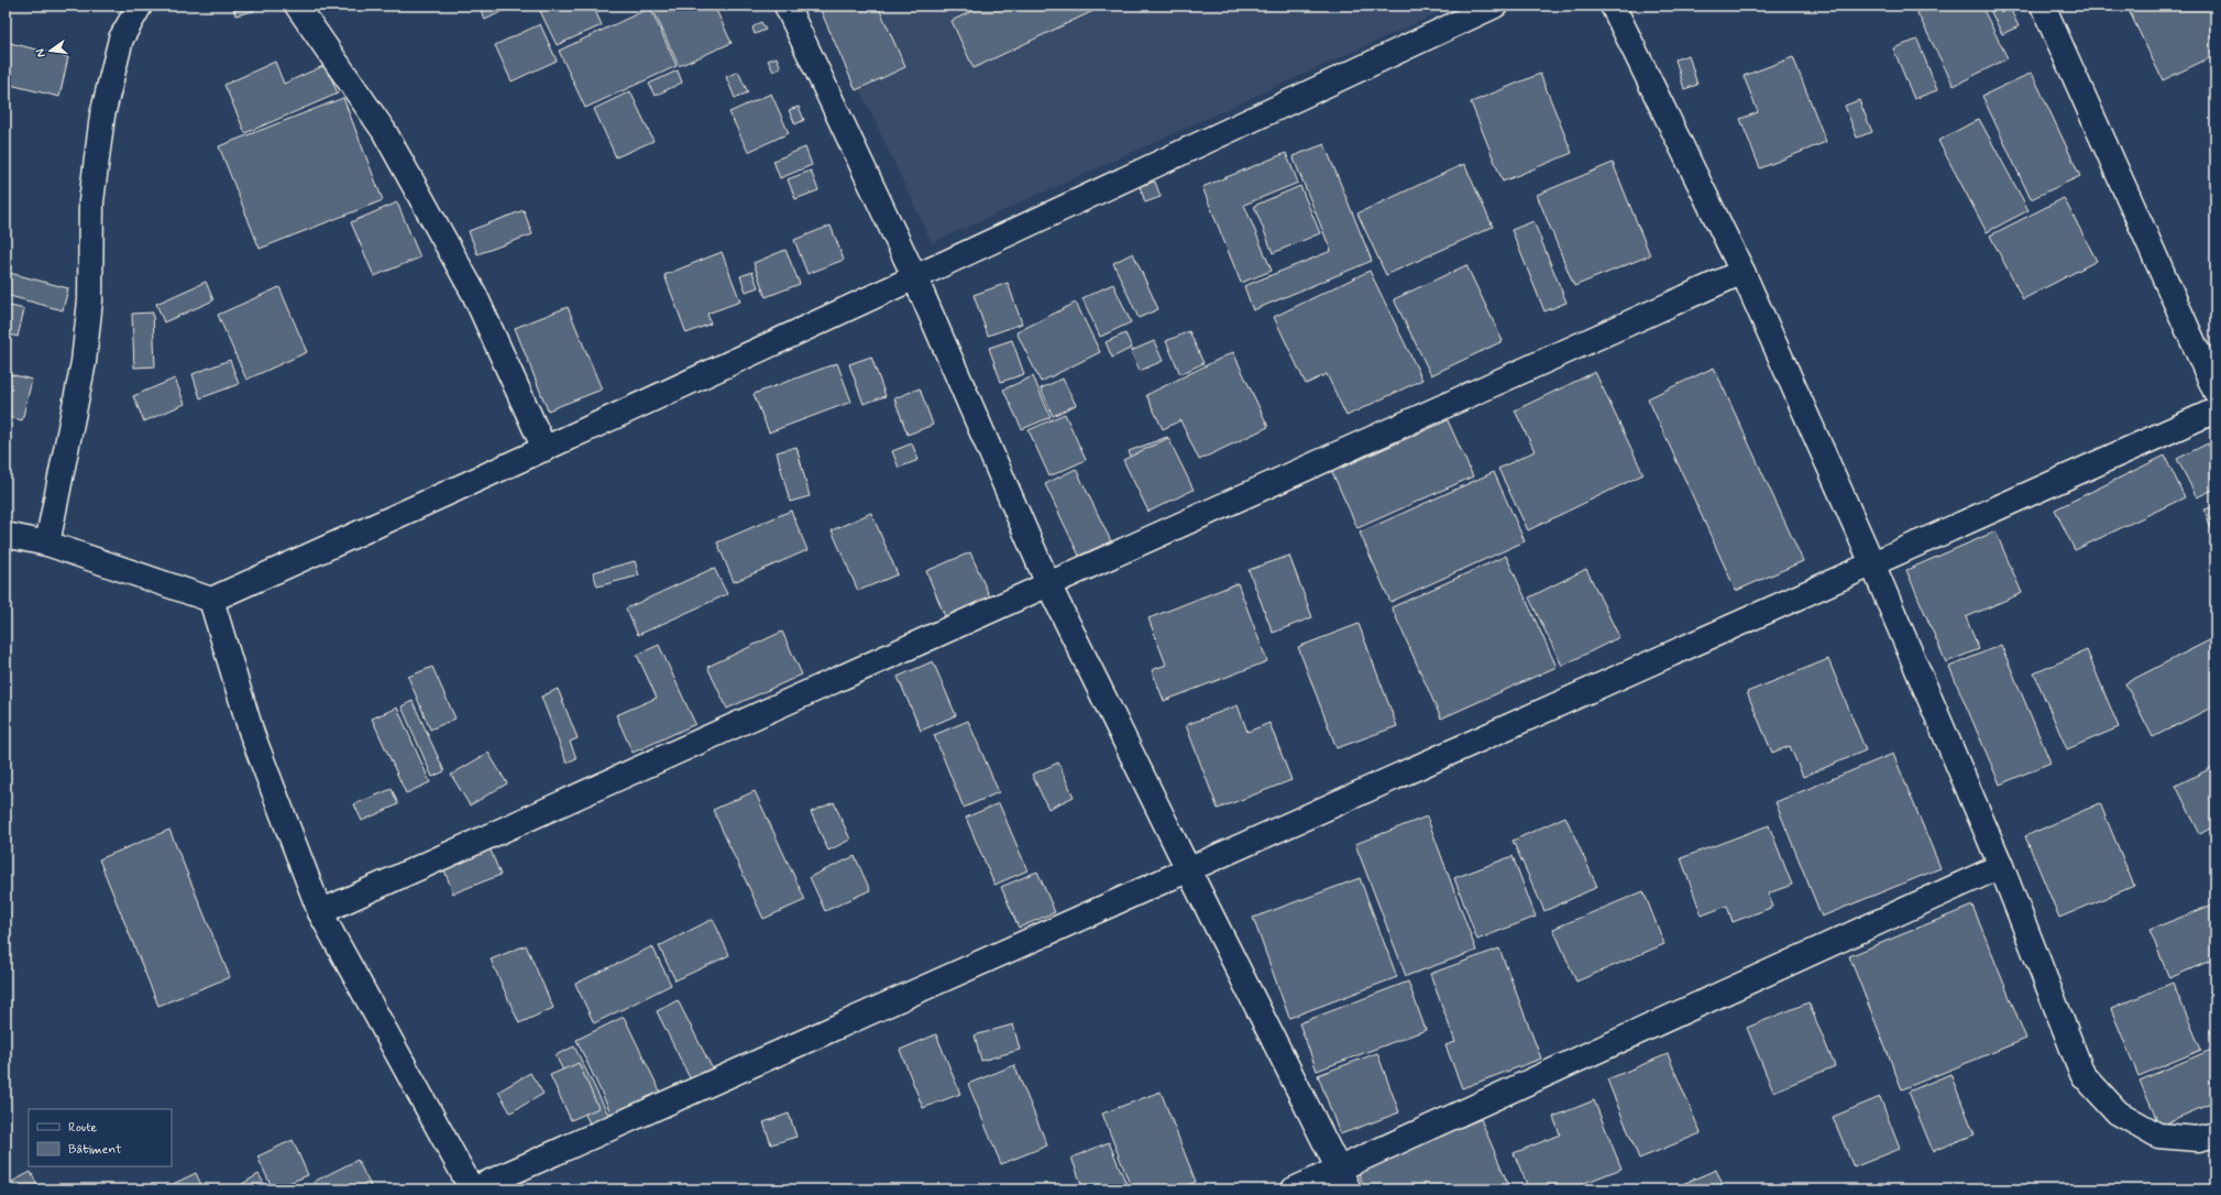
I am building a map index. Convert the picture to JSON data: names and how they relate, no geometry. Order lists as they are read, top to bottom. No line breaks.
{"legend":["Route","Bâtiment"],"north":"left"}
